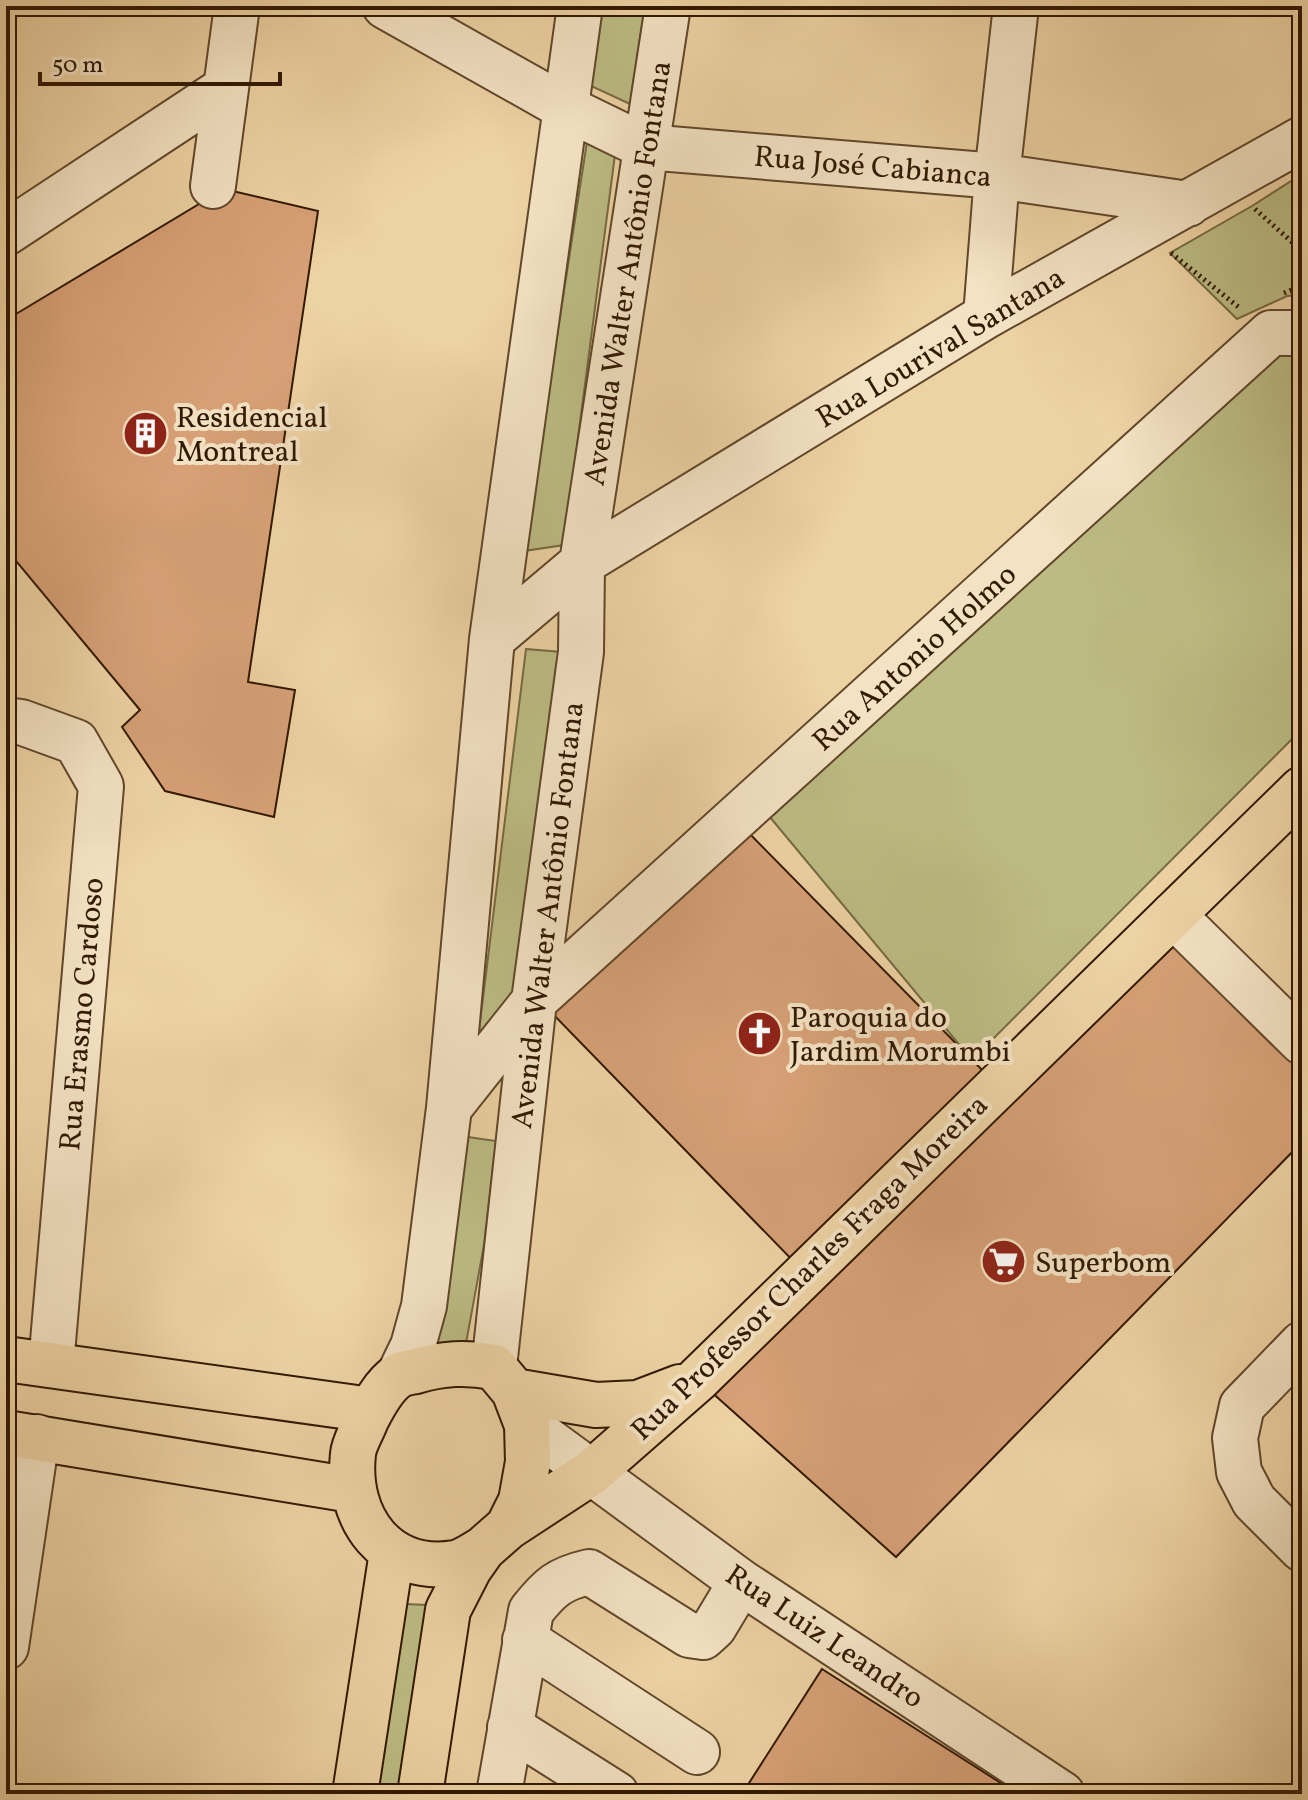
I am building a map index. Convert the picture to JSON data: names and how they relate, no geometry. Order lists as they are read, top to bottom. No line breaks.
{"streets":{"main road":["Avenida Walter Antônio Fontana","Rua Professor Charles Fraga Moreira"],"street":["Rua José Cabianca","Rua Lourival Santana","Rua Antonio Holmo","Rua Erasmo Cardoso","Rua Luiz Leandro"]},"crossings":[["Rua José Cabianca","Avenida Walter Antônio Fontana"],["Rua José Cabianca","Rua Lourival Santana"],["Avenida Walter Antônio Fontana","Rua Lourival Santana"],["Avenida Walter Antônio Fontana","Rua Antonio Holmo"],["Avenida Walter Antônio Fontana","Rua Professor Charles Fraga Moreira"],["Avenida Walter Antônio Fontana","Rua Luiz Leandro"],["Rua Professor Charles Fraga Moreira","Rua Luiz Leandro"]],"places":{"building":["Residencial Montreal"],"church":["Paroquia do Jardim Morumbi"],"supermarket":["Superbom"]},"scale_bar":"50 m"}
